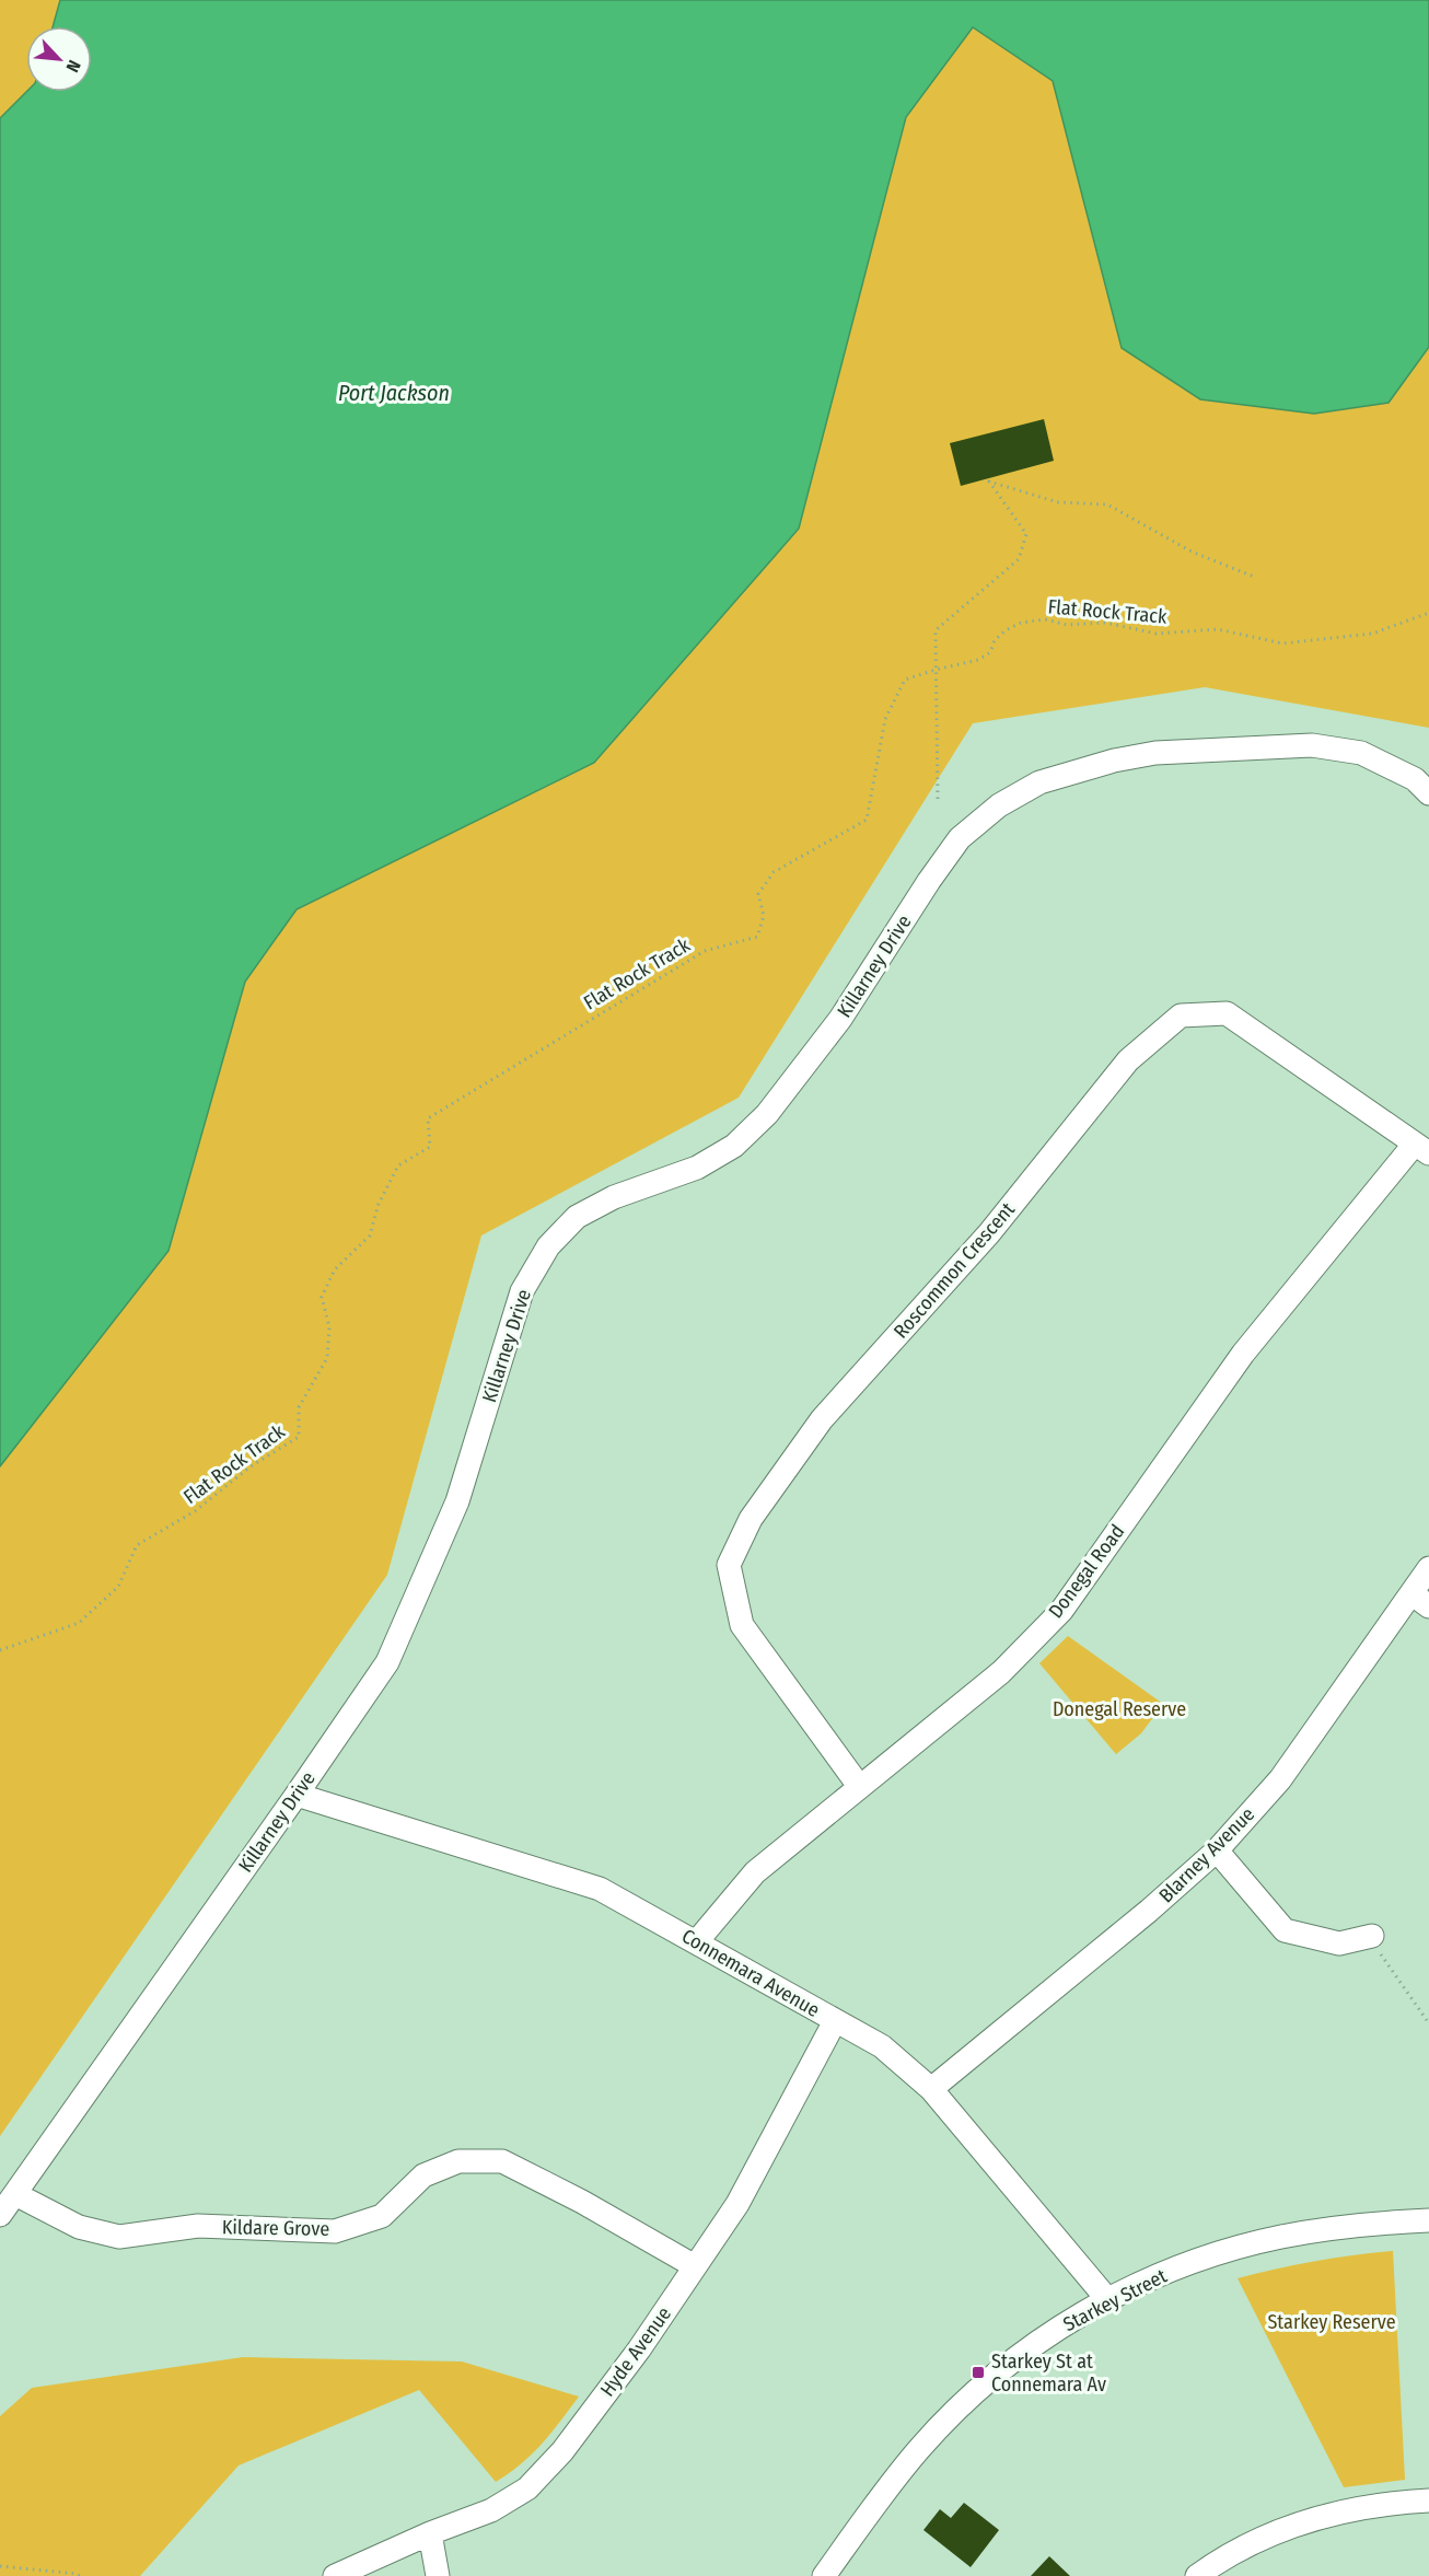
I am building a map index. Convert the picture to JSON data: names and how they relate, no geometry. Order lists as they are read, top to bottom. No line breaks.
{"streets":{"street":["Killarney Drive","Roscommon Crescent","Donegal Road","Blarney Avenue","Connemara Avenue","Kildare Grove","Starkey Street","Hyde Avenue"],"path":["Flat Rock Track"]},"crossings":[["Killarney Drive","Connemara Avenue"],["Killarney Drive","Kildare Grove"],["Roscommon Crescent","Donegal Road"],["Donegal Road","Connemara Avenue"],["Blarney Avenue","Connemara Avenue"],["Connemara Avenue","Starkey Street"],["Connemara Avenue","Hyde Avenue"],["Kildare Grove","Hyde Avenue"]],"water":["Port Jackson"],"parks":["Donegal Reserve","Starkey Reserve"],"places":{"transit":["Starkey St at Connemara Av"]},"north":"bottom right"}
